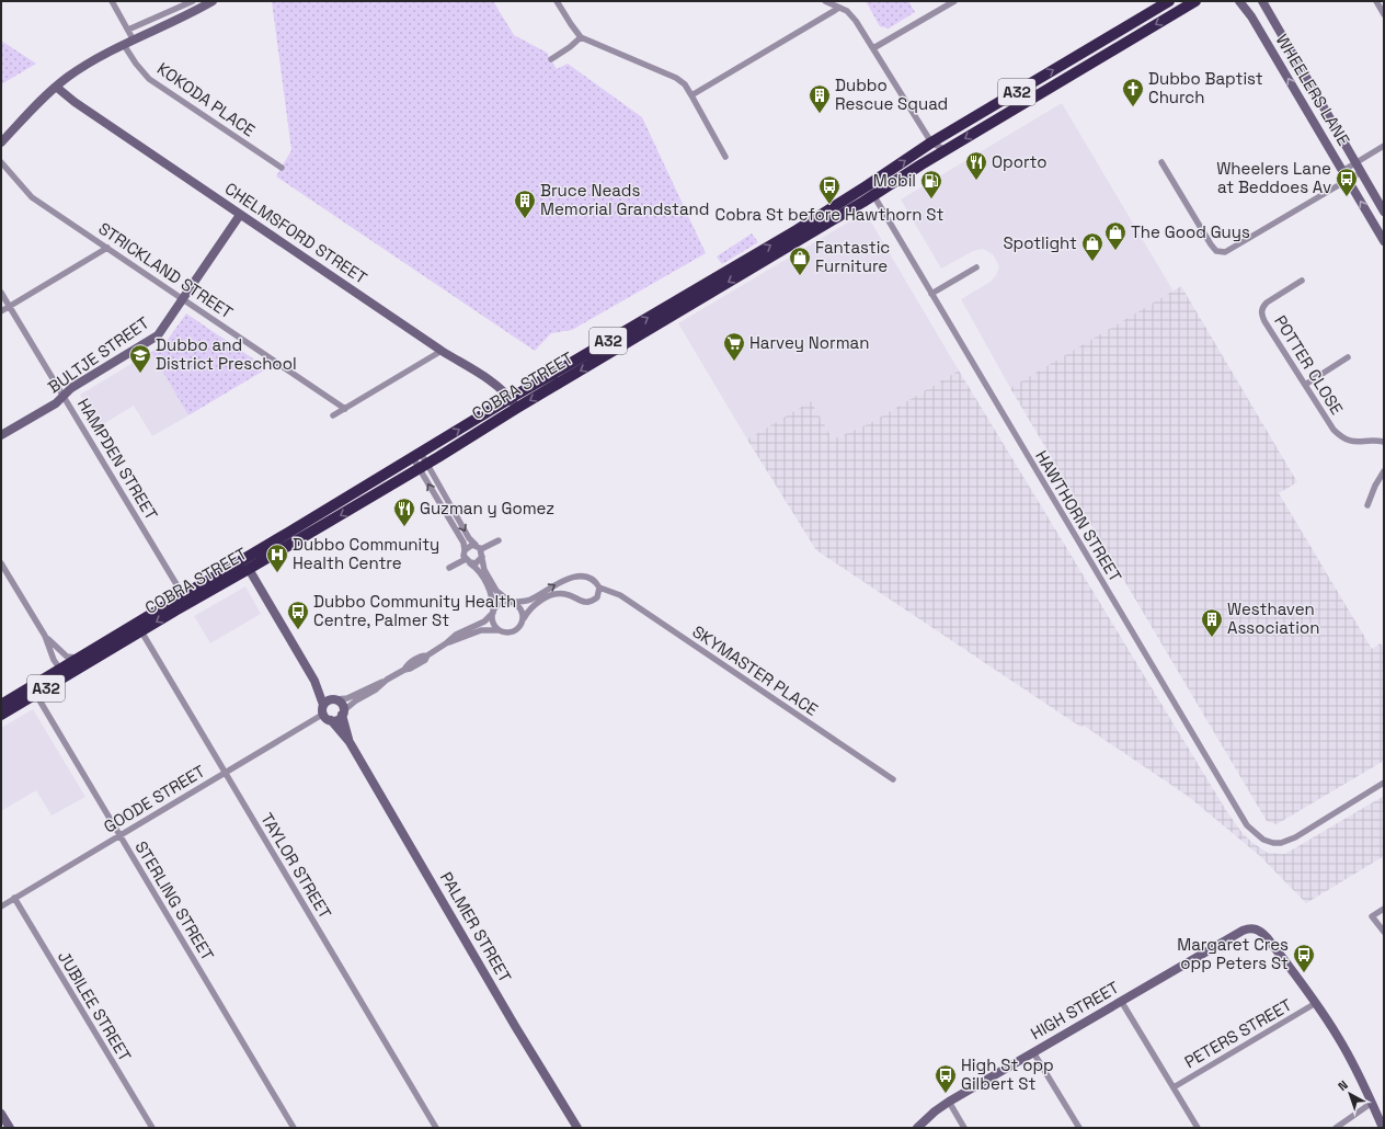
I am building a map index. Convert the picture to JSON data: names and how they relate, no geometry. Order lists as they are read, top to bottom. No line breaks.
{"streets":{"highway":["A32","COBRA STREET"],"street":["WHEELERS LANE","KOKODA PLACE","CHELMSFORD STREET","STRICKLAND STREET","BULTJE STREET","POTTER CLOSE","HAMPDEN STREET","HAWTHORN STREET","SKYMASTER PLACE","GOODE STREET","TAYLOR STREET","STERLING STREET","PALMER STREET","JUBILEE STREET","HIGH STREET","PETERS STREET"]},"crossings":[["CHELMSFORD STREET","BULTJE STREET"],["CHELMSFORD STREET","COBRA STREET"],["STRICKLAND STREET","BULTJE STREET"],["BULTJE STREET","HAMPDEN STREET"],["COBRA STREET","HAMPDEN STREET"],["COBRA STREET","HAWTHORN STREET"],["COBRA STREET","TAYLOR STREET"],["COBRA STREET","STERLING STREET"],["GOODE STREET","TAYLOR STREET"],["GOODE STREET","STERLING STREET"],["GOODE STREET","PALMER STREET"],["GOODE STREET","JUBILEE STREET"],["HIGH STREET","PETERS STREET"]],"places":{"church":["Dubbo Baptist Church"],"building":["Dubbo Rescue Squad","Bruce Neads Memorial Grandstand","Westhaven Association"],"restaurant":["Oporto","Guzman y Gomez"],"bus stop":["Wheelers Lane at Beddoes Av","Cobra St before Hawthorn St","Dubbo Community Health Centre, Palmer St","Margaret Cres opp Peters St","High St opp Gilbert St"],"fuel station":["Mobil"],"shop":["The Good Guys","Spotlight","Fantastic Furniture"],"supermarket":["Harvey Norman"],"school or university":["Dubbo and District Preschool"],"hospital":["Dubbo Community Health Centre"]},"north":"top left"}
